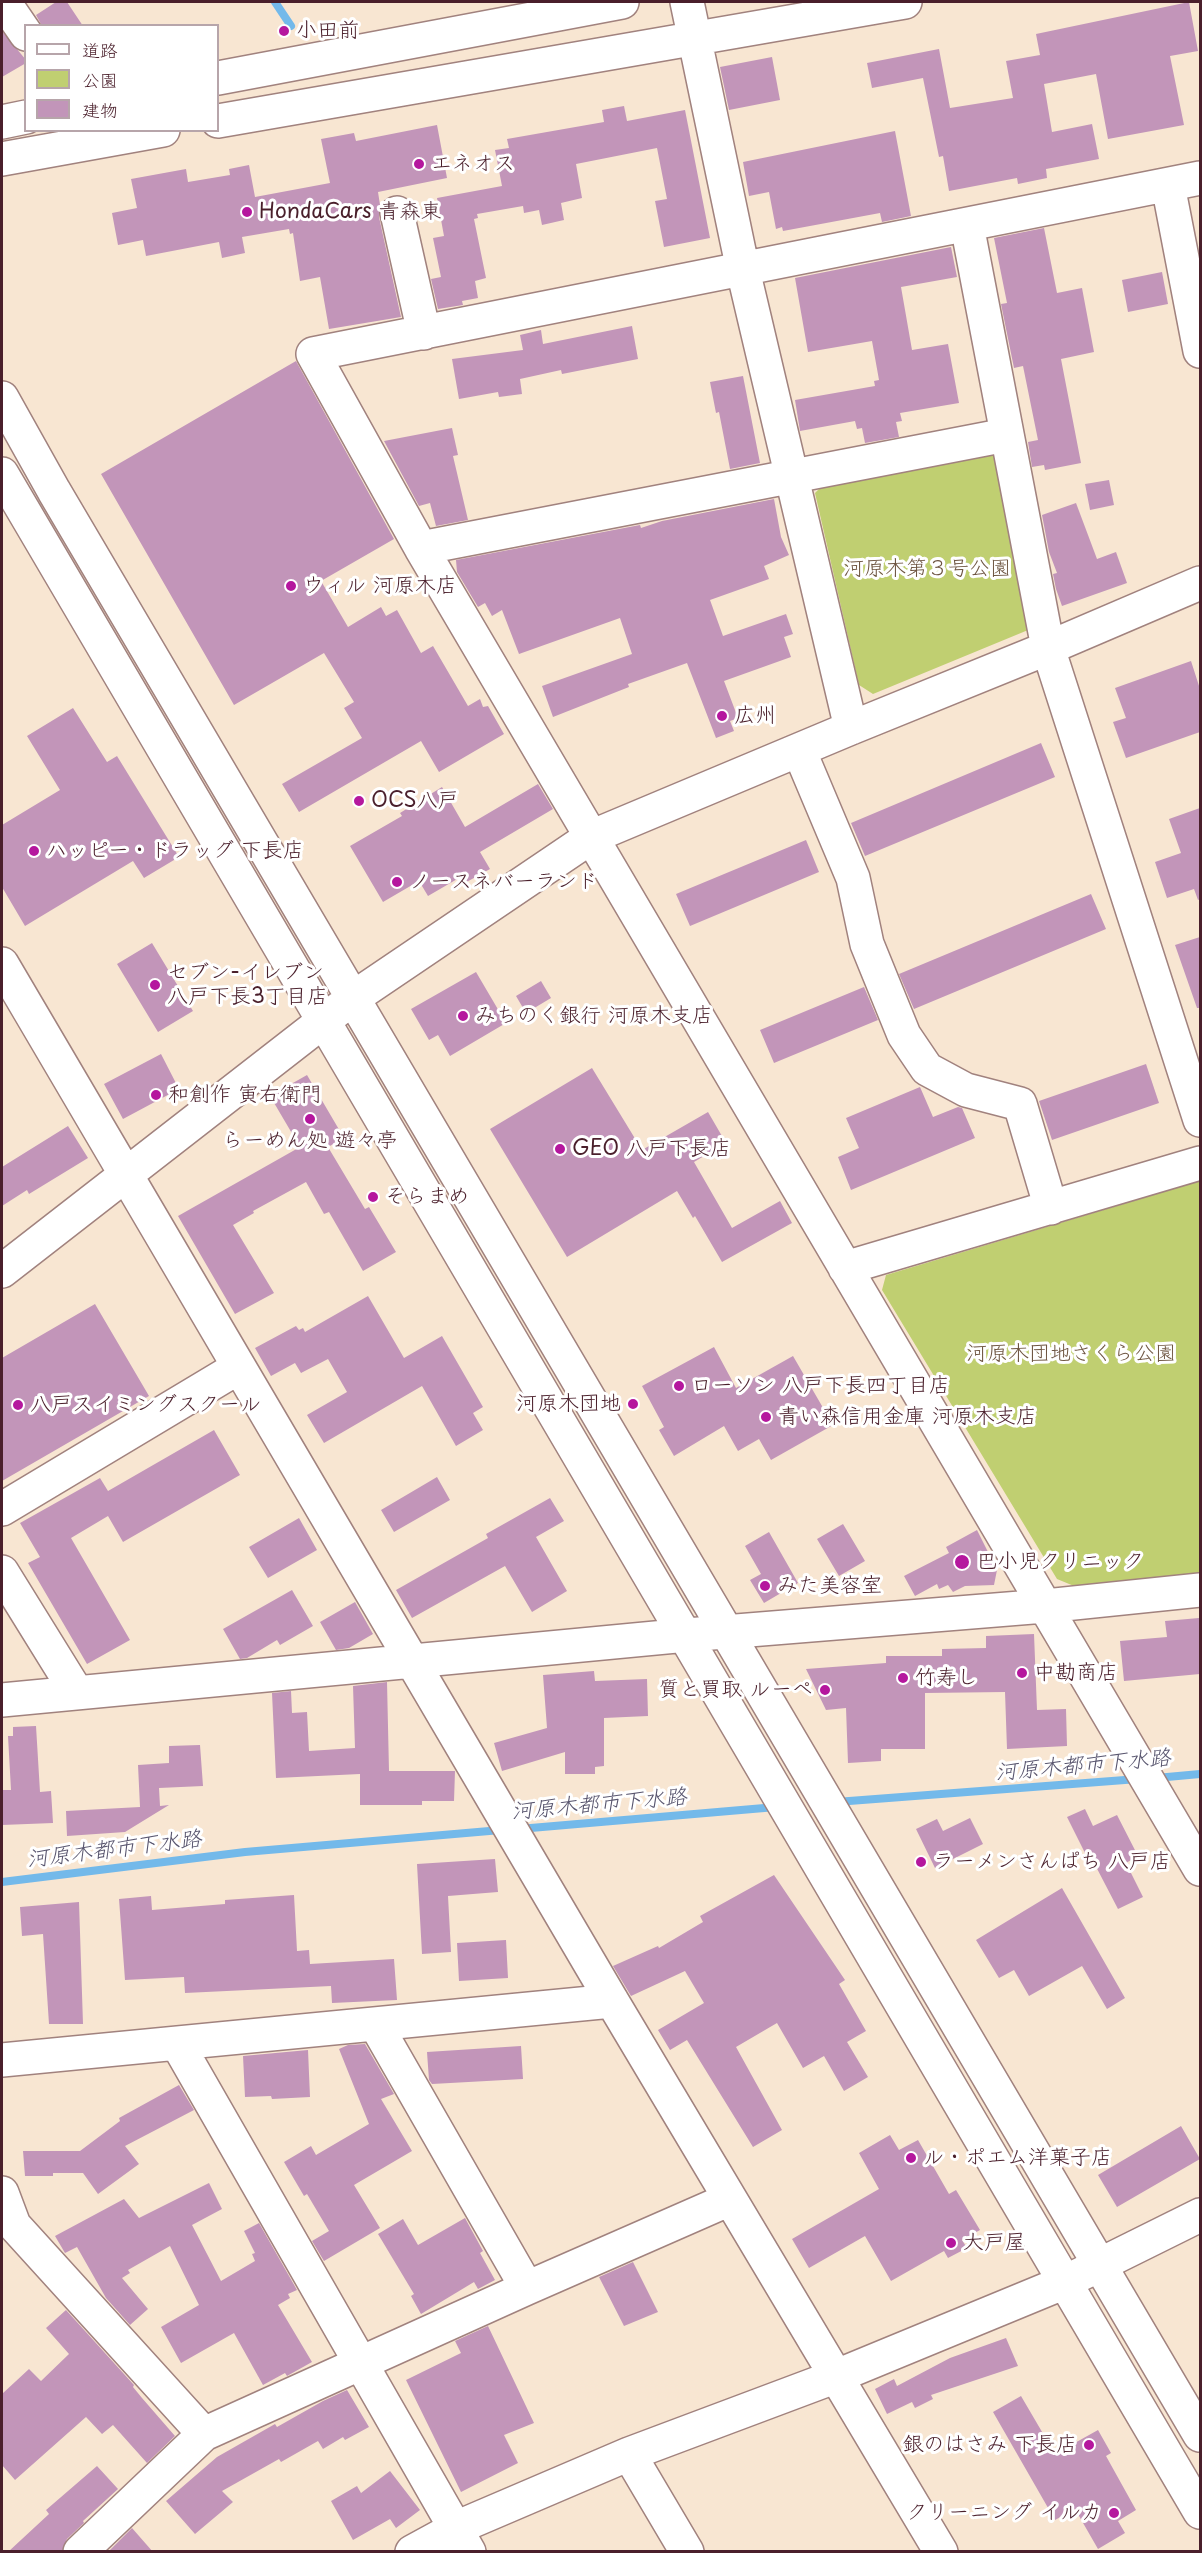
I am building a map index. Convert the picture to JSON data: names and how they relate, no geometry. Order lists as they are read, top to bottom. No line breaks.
{"water":["河原木都市下水路"],"parks":["河原木第３号公園","河原木団地さくら公園"],"places":["小田前","エネオス","HondaCars 青森東","ウィル 河原木店","広州","OCS八戸","ハッピー・ドラッグ 下長店","ノースネバーランド","セブン-イレブン 八戸下長3丁目店","みちのく銀行 河原木支店","和創作 寅右衛門","らーめん処 遊々亭","GEO 八戸下長店","そらまめ","ローソン 八戸下長四丁目店","河原木団地","八戸スイミングスクール","青い森信用金庫 河原木支店","巴小児クリニック","みた美容室","中勘商店","竹寿し","質と買取 ルーペ","ラーメンさんぱち 八戸店","ル・ポエム洋菓子店","大戸屋","銀のはさみ 下長店","クリーニング イルカ"],"legend":["道路","公園","建物"]}
